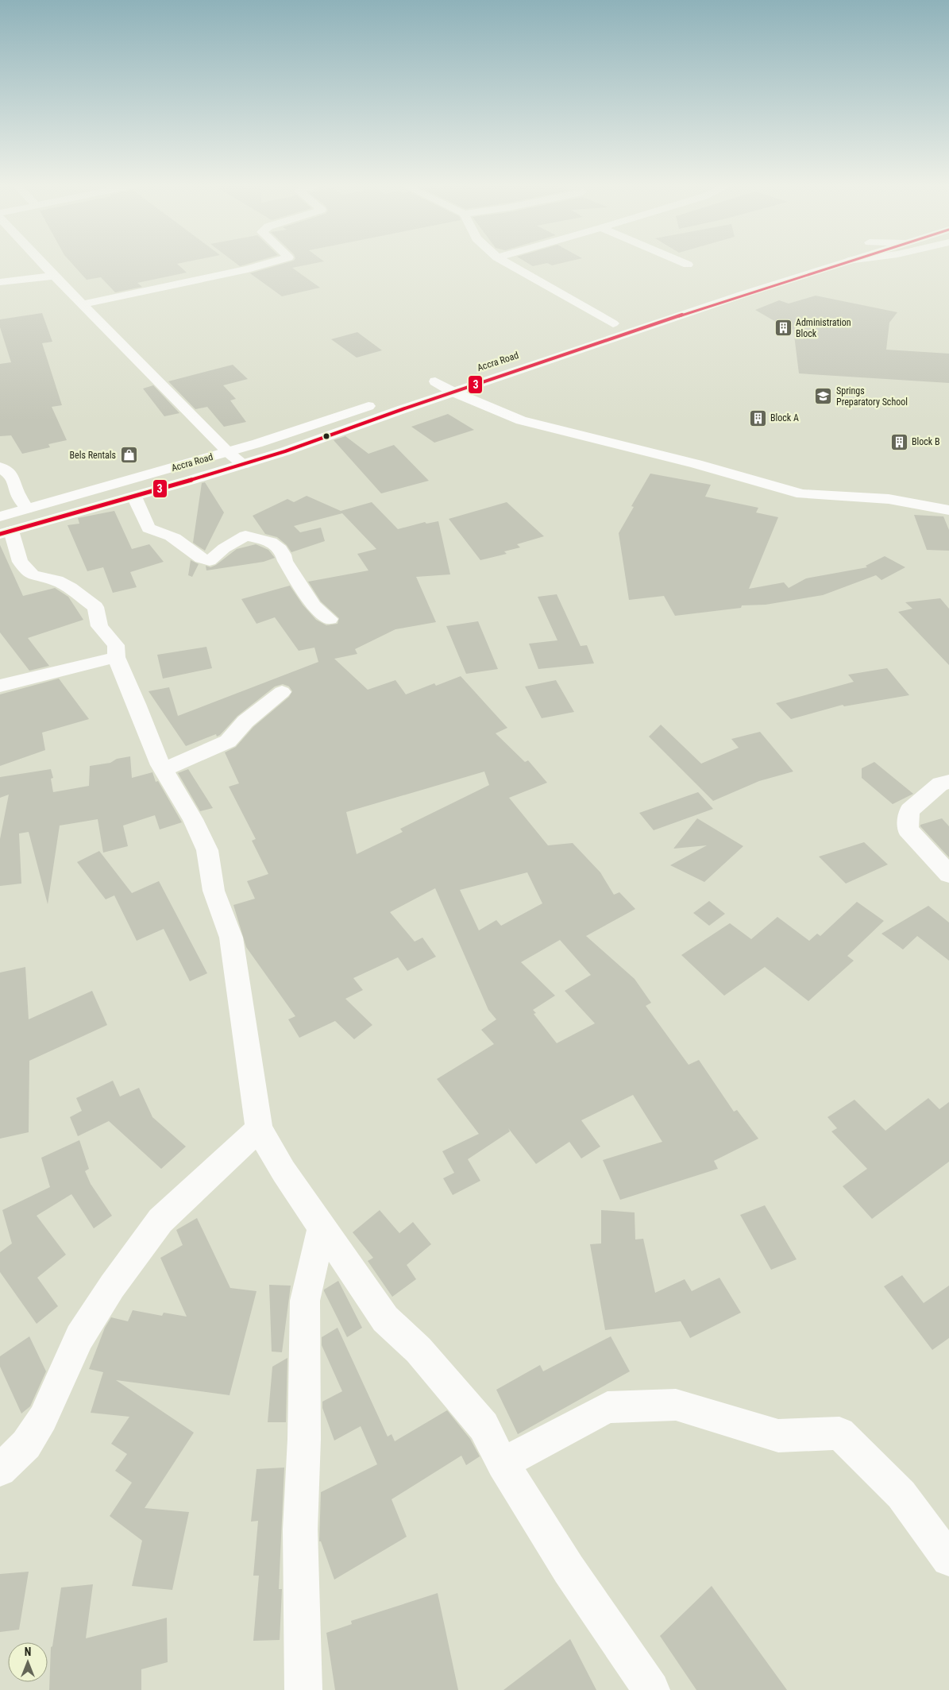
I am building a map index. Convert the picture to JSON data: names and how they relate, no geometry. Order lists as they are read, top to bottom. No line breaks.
{"streets":{"street":["Accra Road"]},"places":{"building":["Administration Block","Block A","Block B"],"school or university":["Springs Preparatory School"],"shop":["Bels Rentals"]},"lines":["transit line 3"],"north":"top"}
